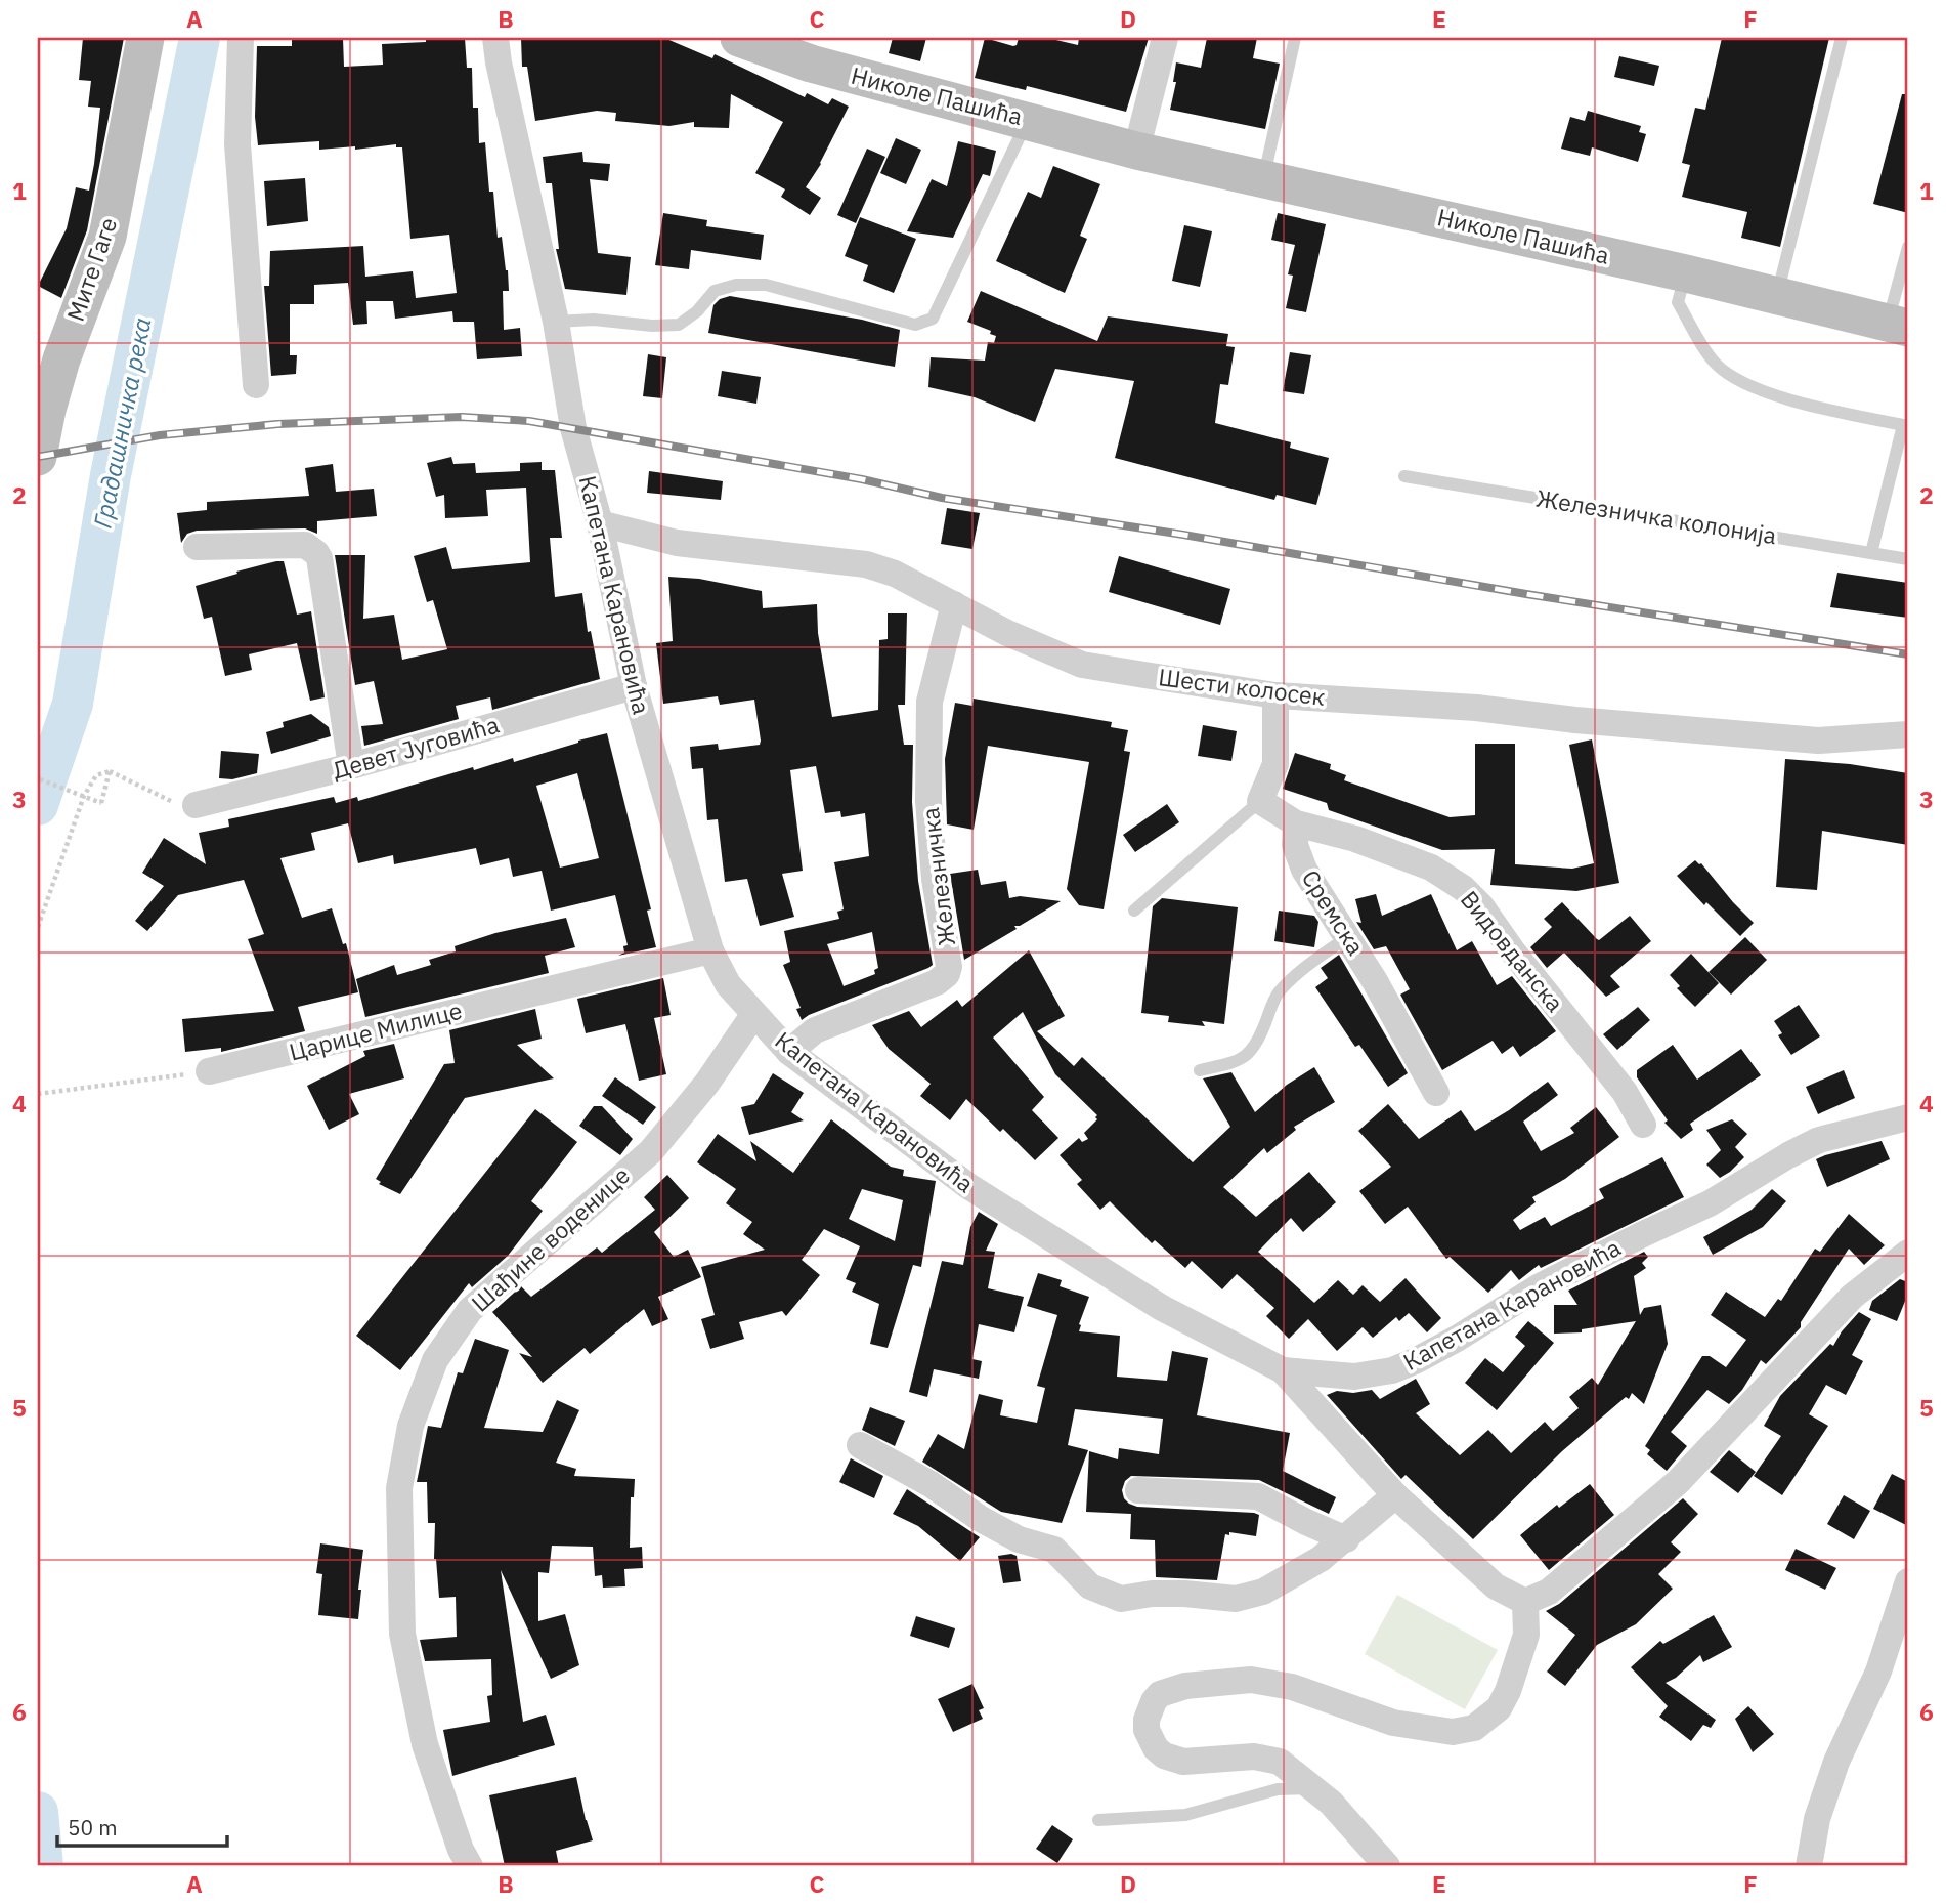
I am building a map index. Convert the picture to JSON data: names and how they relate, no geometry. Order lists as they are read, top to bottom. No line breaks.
{"streets":{"main road":["Николе Пашића","Мите Гаге"],"street":["Капетана Карановића","Шести колосек","Девет Југовића","Железничка","Сремска","Видовданска","Царице Милице","Шађине воденице"],"lane":["Железничка колонија"]},"crossings":[["Капетана Карановића","Шести колосек"],["Капетана Карановића","Девет Југовића"],["Капетана Карановића","Железничка"],["Капетана Карановића","Царице Милице"],["Капетана Карановића","Шађине воденице"],["Шести колосек","Железничка"],["Сремска","Видовданска"]],"water":["Градашничка река"],"scale_bar":"50 m","grid":{"columns":["A","B","C","D","E","F"],"rows":["1","2","3","4","5","6"]}}
